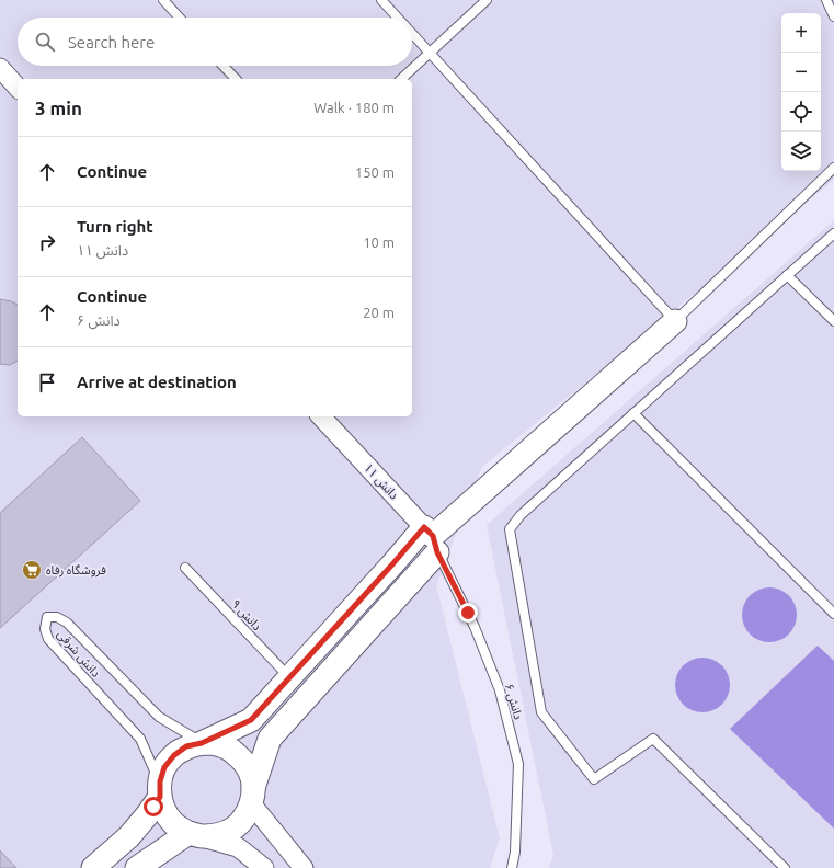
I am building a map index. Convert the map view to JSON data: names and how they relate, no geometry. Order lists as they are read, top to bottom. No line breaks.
{"streets":{"street":["دانش ۱۱"],"lane":["دانش ۹","دانش شرقی","دانش ۶"]},"crossings":[["دانش ۱۱","دانش ۶"]],"places":{"supermarket":["فروشگاه رفاه"]},"page":{"map_buttons":["+","−"],"search":"Search here","heading":["3 min","Walk · 180 m"],"list":[["Continue","150 m"],["Turn right","دانش ۱۱","10 m"],["Continue","دانش ۶","20 m"],"Arrive at destination"]}}
